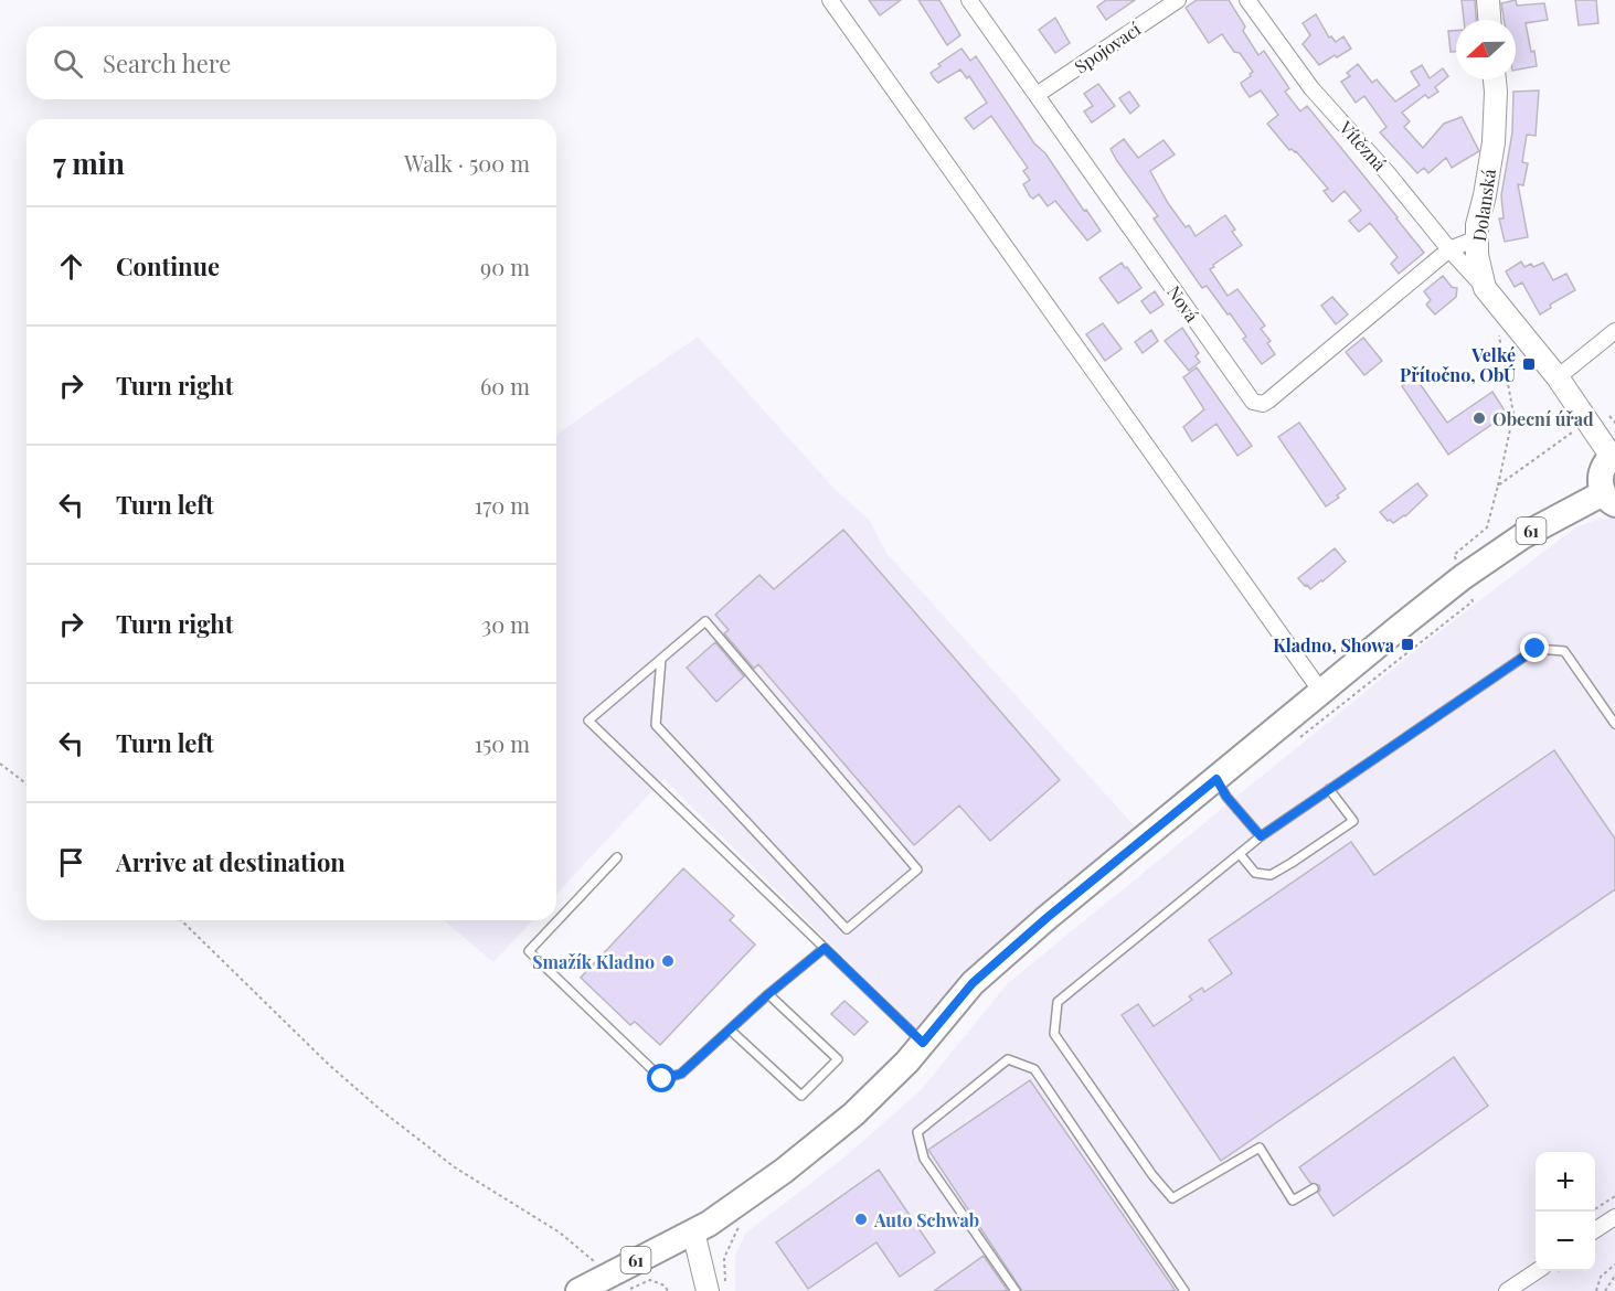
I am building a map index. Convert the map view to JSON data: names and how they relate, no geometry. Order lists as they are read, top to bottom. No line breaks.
{"streets":{"main road":["61"],"street":["Spojovací","Vítězná","Dolanská","Nová"]},"crossings":[["Spojovací","Nová"],["Vítězná","Dolanská"],["Vítězná","Nová"],["Dolanská","61"]],"places":{"transit":["Velké Přítočno, ObÚ","Kladno, Showa"],"other":["Obecní úřad","Smažík Kladno","Auto Schwab"]},"north":"left","page":{"search":"Search here","heading":["7 min","Walk · 500 m"],"list":[["Continue","90 m"],["Turn right","60 m"],["Turn left","170 m"],["Turn right","30 m"],["Turn left","150 m"],"Arrive at destination"],"map_buttons":["+","−"]}}
